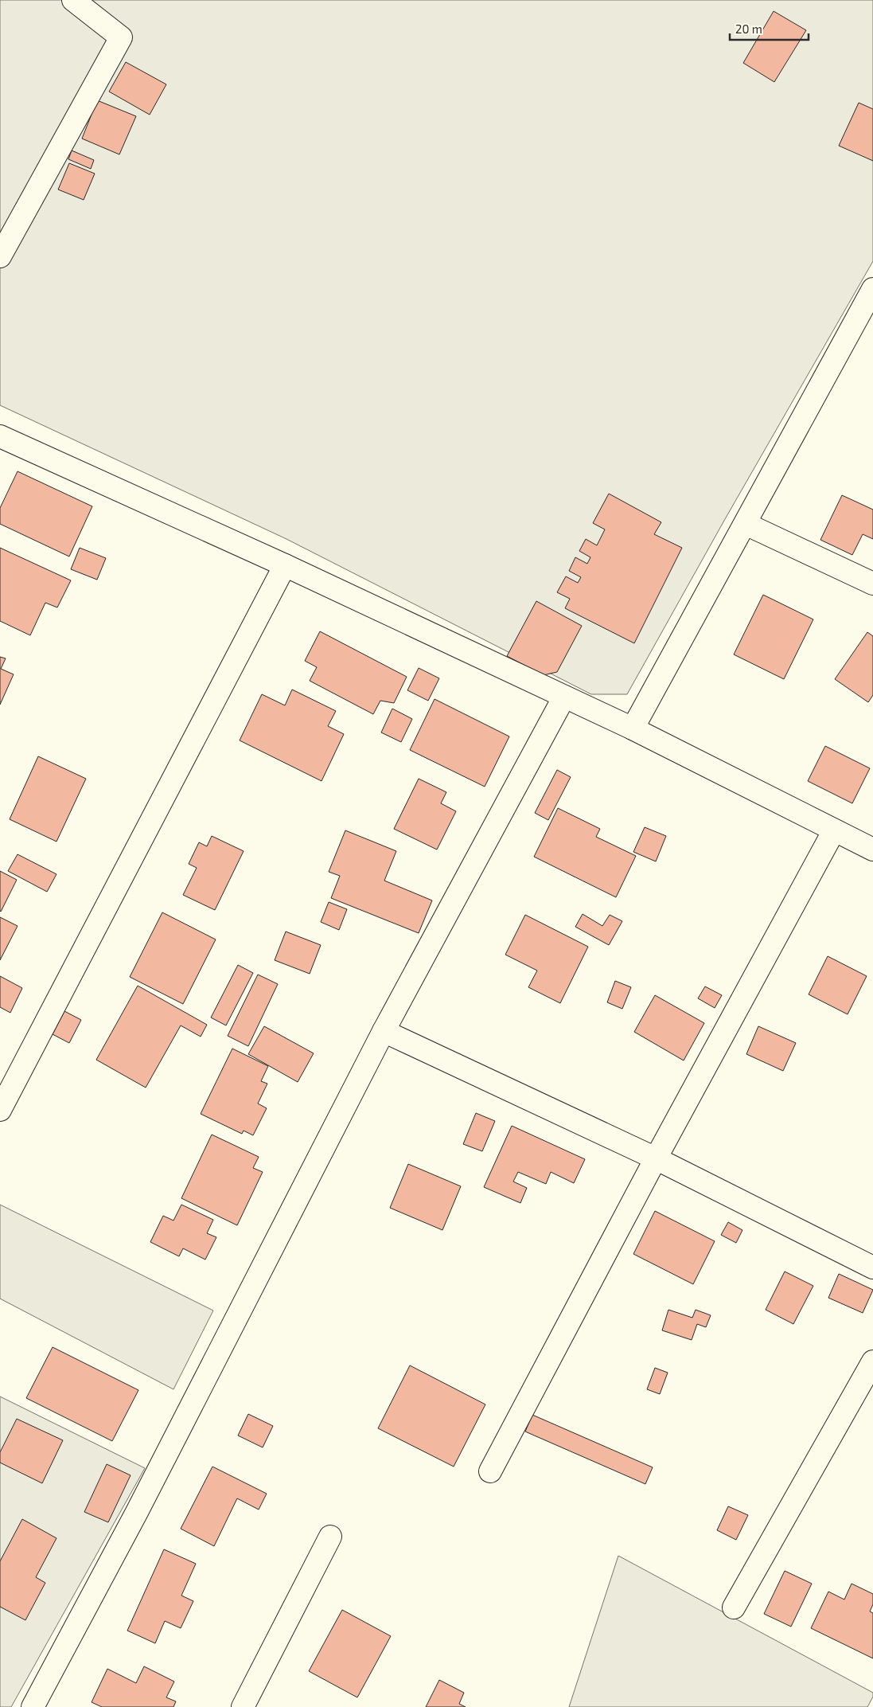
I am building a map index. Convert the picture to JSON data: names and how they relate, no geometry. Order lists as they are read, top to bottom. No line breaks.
{"scale_bar":"20 m"}
